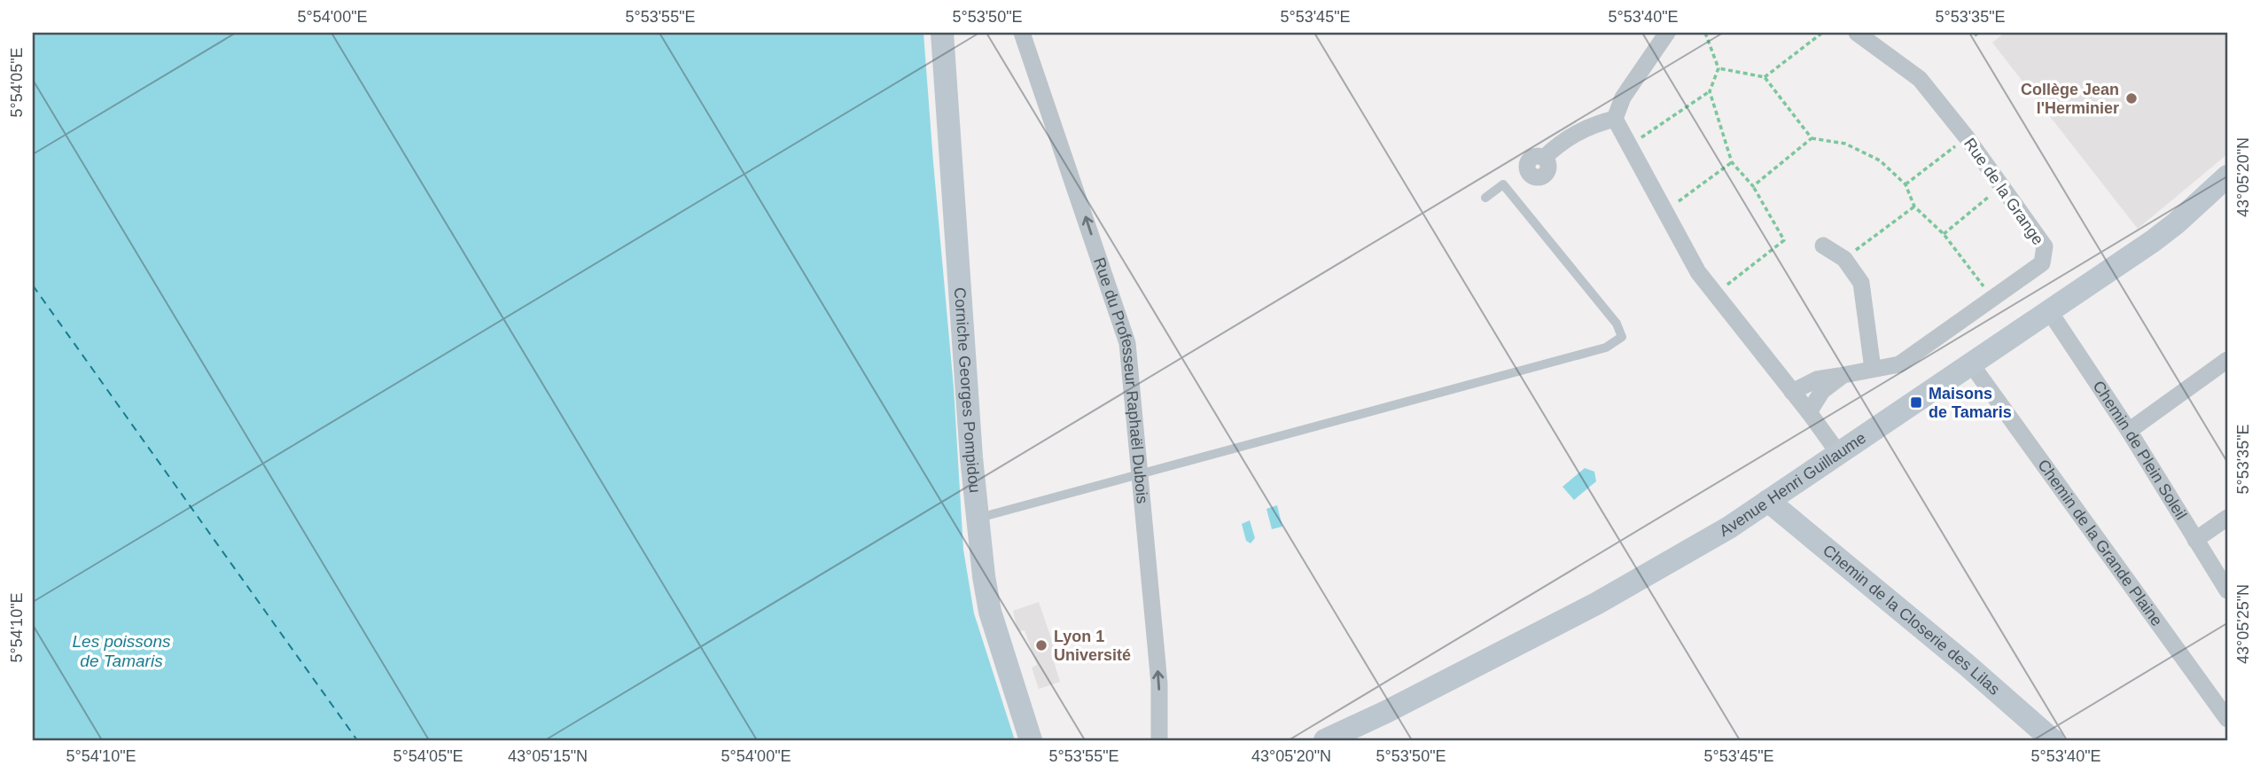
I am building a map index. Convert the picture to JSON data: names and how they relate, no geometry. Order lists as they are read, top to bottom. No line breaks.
{"streets":{"street":["Rue de la Grange","Rue du Professeur Raphaël Dubois","Corniche Georges Pompidou","Chemin de Plein Soleil","Avenue Henri Guillaume","Chemin de la Grande Plaine","Chemin de la Closerie des Lilas"]},"crossings":[["Chemin de Plein Soleil","Avenue Henri Guillaume"],["Avenue Henri Guillaume","Chemin de la Grande Plaine"],["Avenue Henri Guillaume","Chemin de la Closerie des Lilas"]],"one_way":["Rue du Professeur Raphaël Dubois"],"water":["Les poissons de Tamaris"],"places":{"other":["Collège Jean l'Herminier","Lyon 1 Université"],"transit":["Maisons de Tamaris"]},"coordinates":["5°54'00\"E","5°53'55\"E","5°53'50\"E","5°53'45\"E","5°53'40\"E","5°53'35\"E","5°54'05\"E","43°05'20\"N","43°05'25\"N","5°54'10\"E","43°05'15\"N"]}
